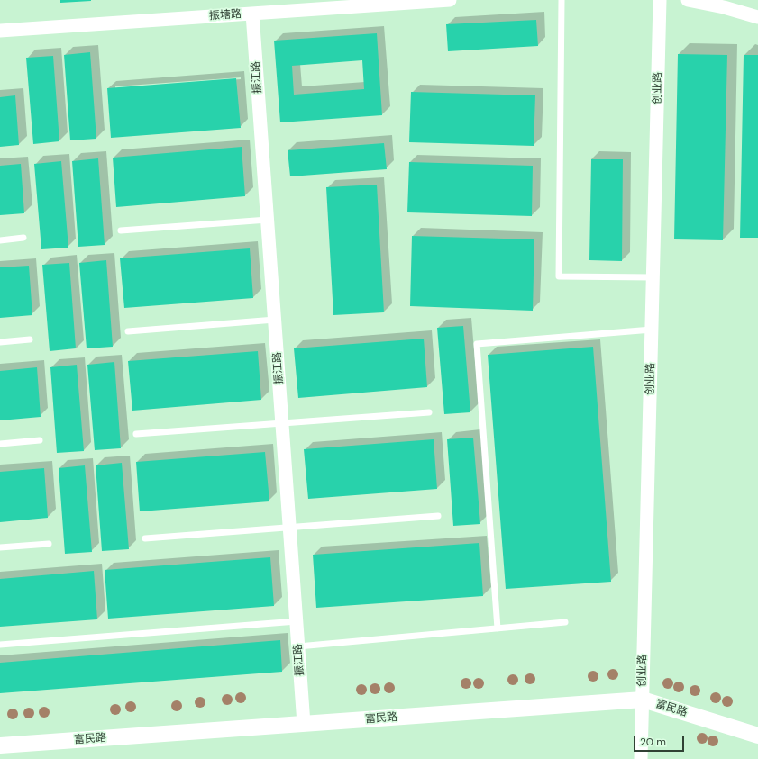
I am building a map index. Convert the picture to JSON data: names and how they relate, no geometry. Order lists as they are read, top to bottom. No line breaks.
{"streets":{"street":["振塘路","振江路","创业路","富民路"]},"crossings":[["振塘路","振江路"],["振江路","富民路"],["创业路","富民路"]],"scale_bar":"20 m"}
